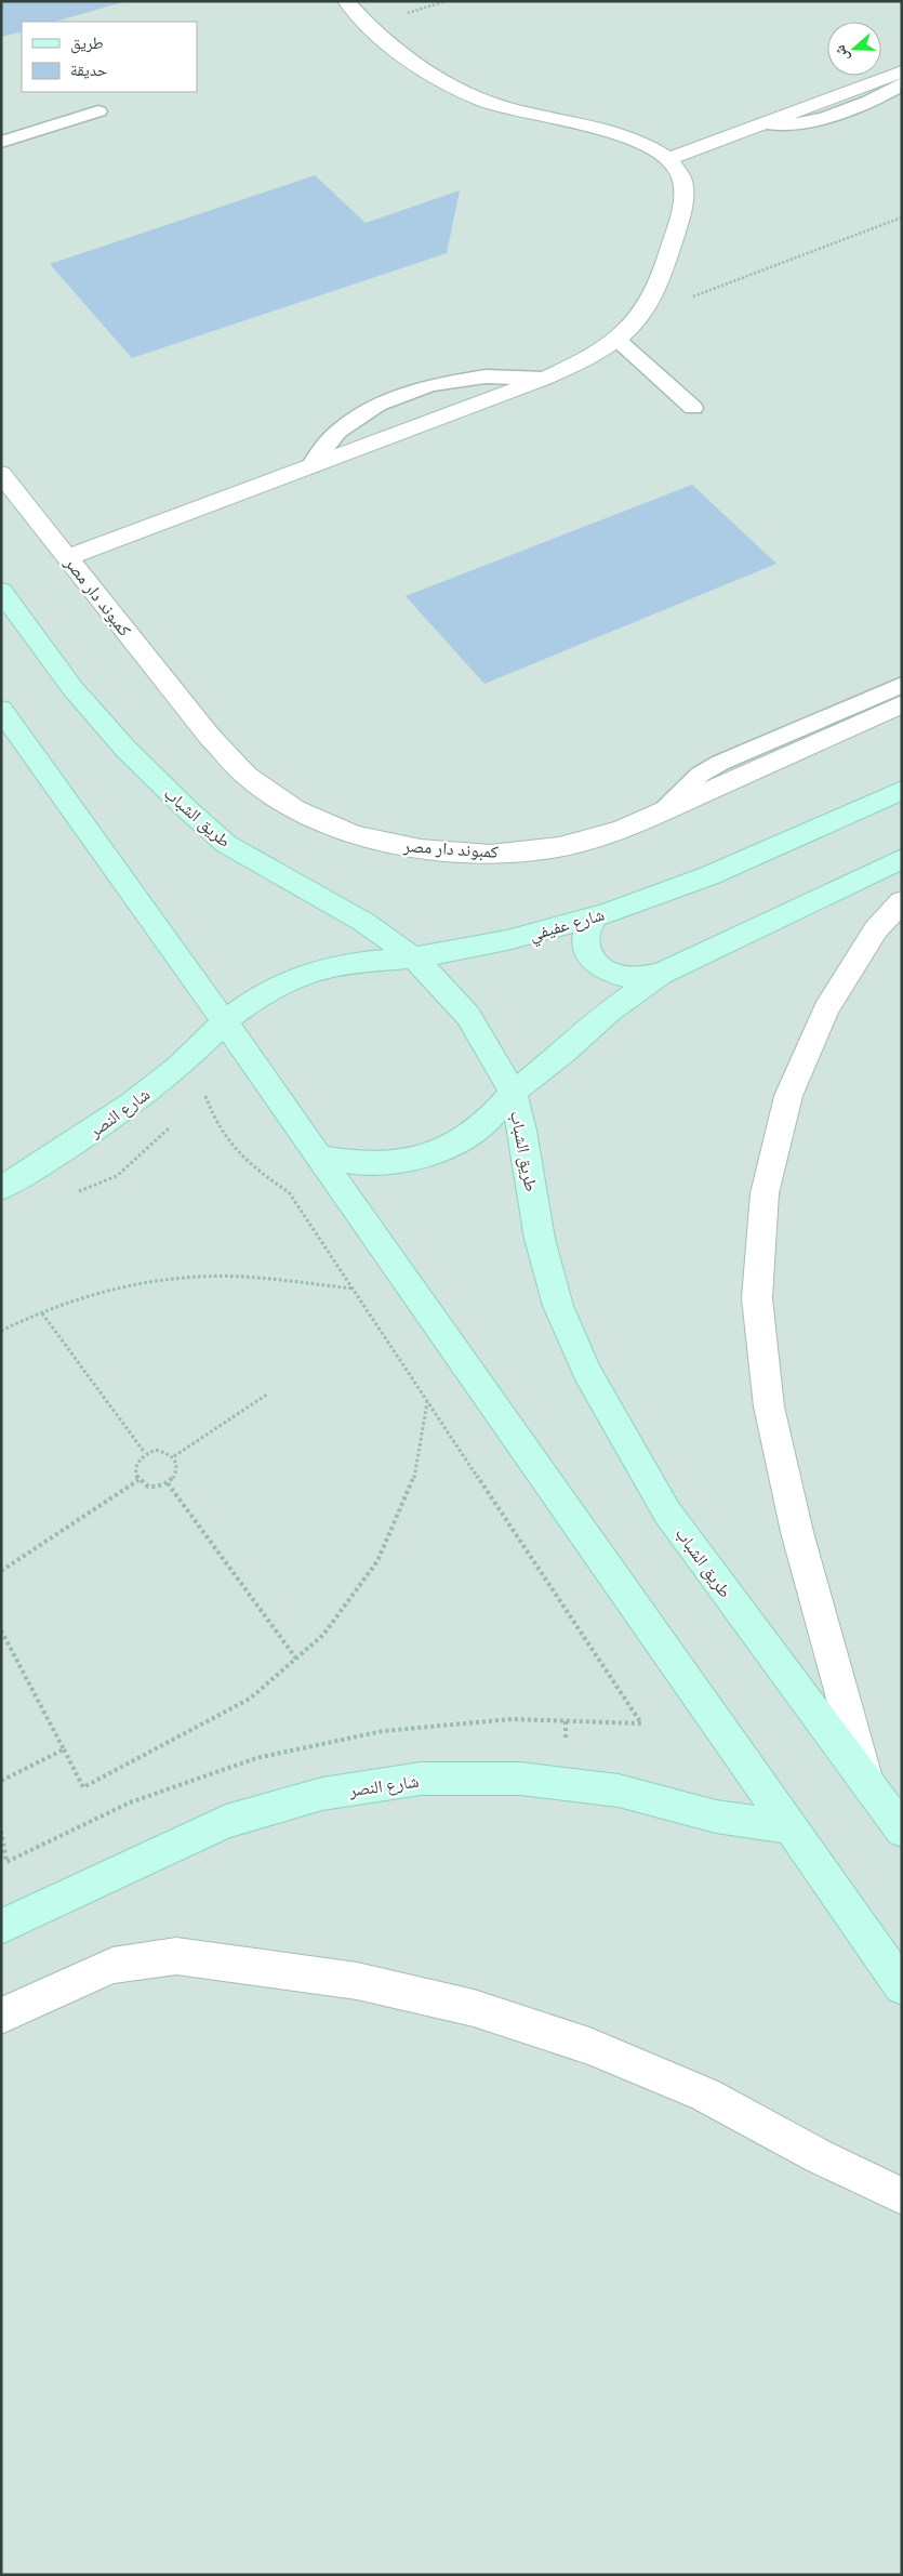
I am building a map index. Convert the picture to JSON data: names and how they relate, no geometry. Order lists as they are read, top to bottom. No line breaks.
{"streets":{"main road":["طريق الشباب","شارع عفيفي","شارع النصر"],"street":["كمبوند دار مصر"]},"crossings":[["طريق الشباب","شارع عفيفي"],["شارع عفيفي","شارع النصر"]],"legend":["طريق","حديقة"],"north":"left"}
